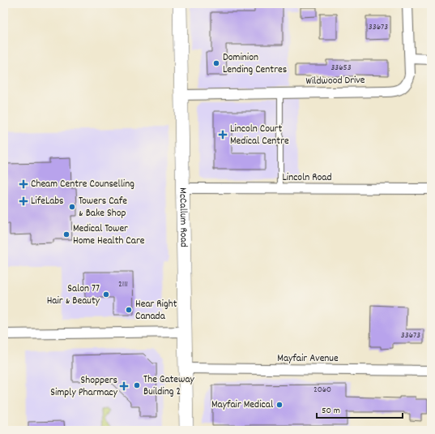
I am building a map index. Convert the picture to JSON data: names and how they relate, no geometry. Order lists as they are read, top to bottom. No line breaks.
{"streets":{"main road":["McCallum Road"],"street":["Wildwood Drive","Lincoln Road","Mayfair Avenue"]},"crossings":[["Wildwood Drive","McCallum Road"],["Lincoln Road","McCallum Road"],["McCallum Road","Mayfair Avenue"]],"places":{"other":["Dominion Lending Centres","Towers Cafe & Bake Shop","Medical Tower Home Health Care","Salon 77 Hair & Beauty","Hear Right Canada","The Gateway Building 2","Mayfair Medical"],"health":["Lincoln Court Medical Centre","Cheam Centre Counselling","LifeLabs","Shoppers Simply Pharmacy"]},"house_numbers":["33673","33653","2111","33673","2060"],"scale_bar":"50 m"}
